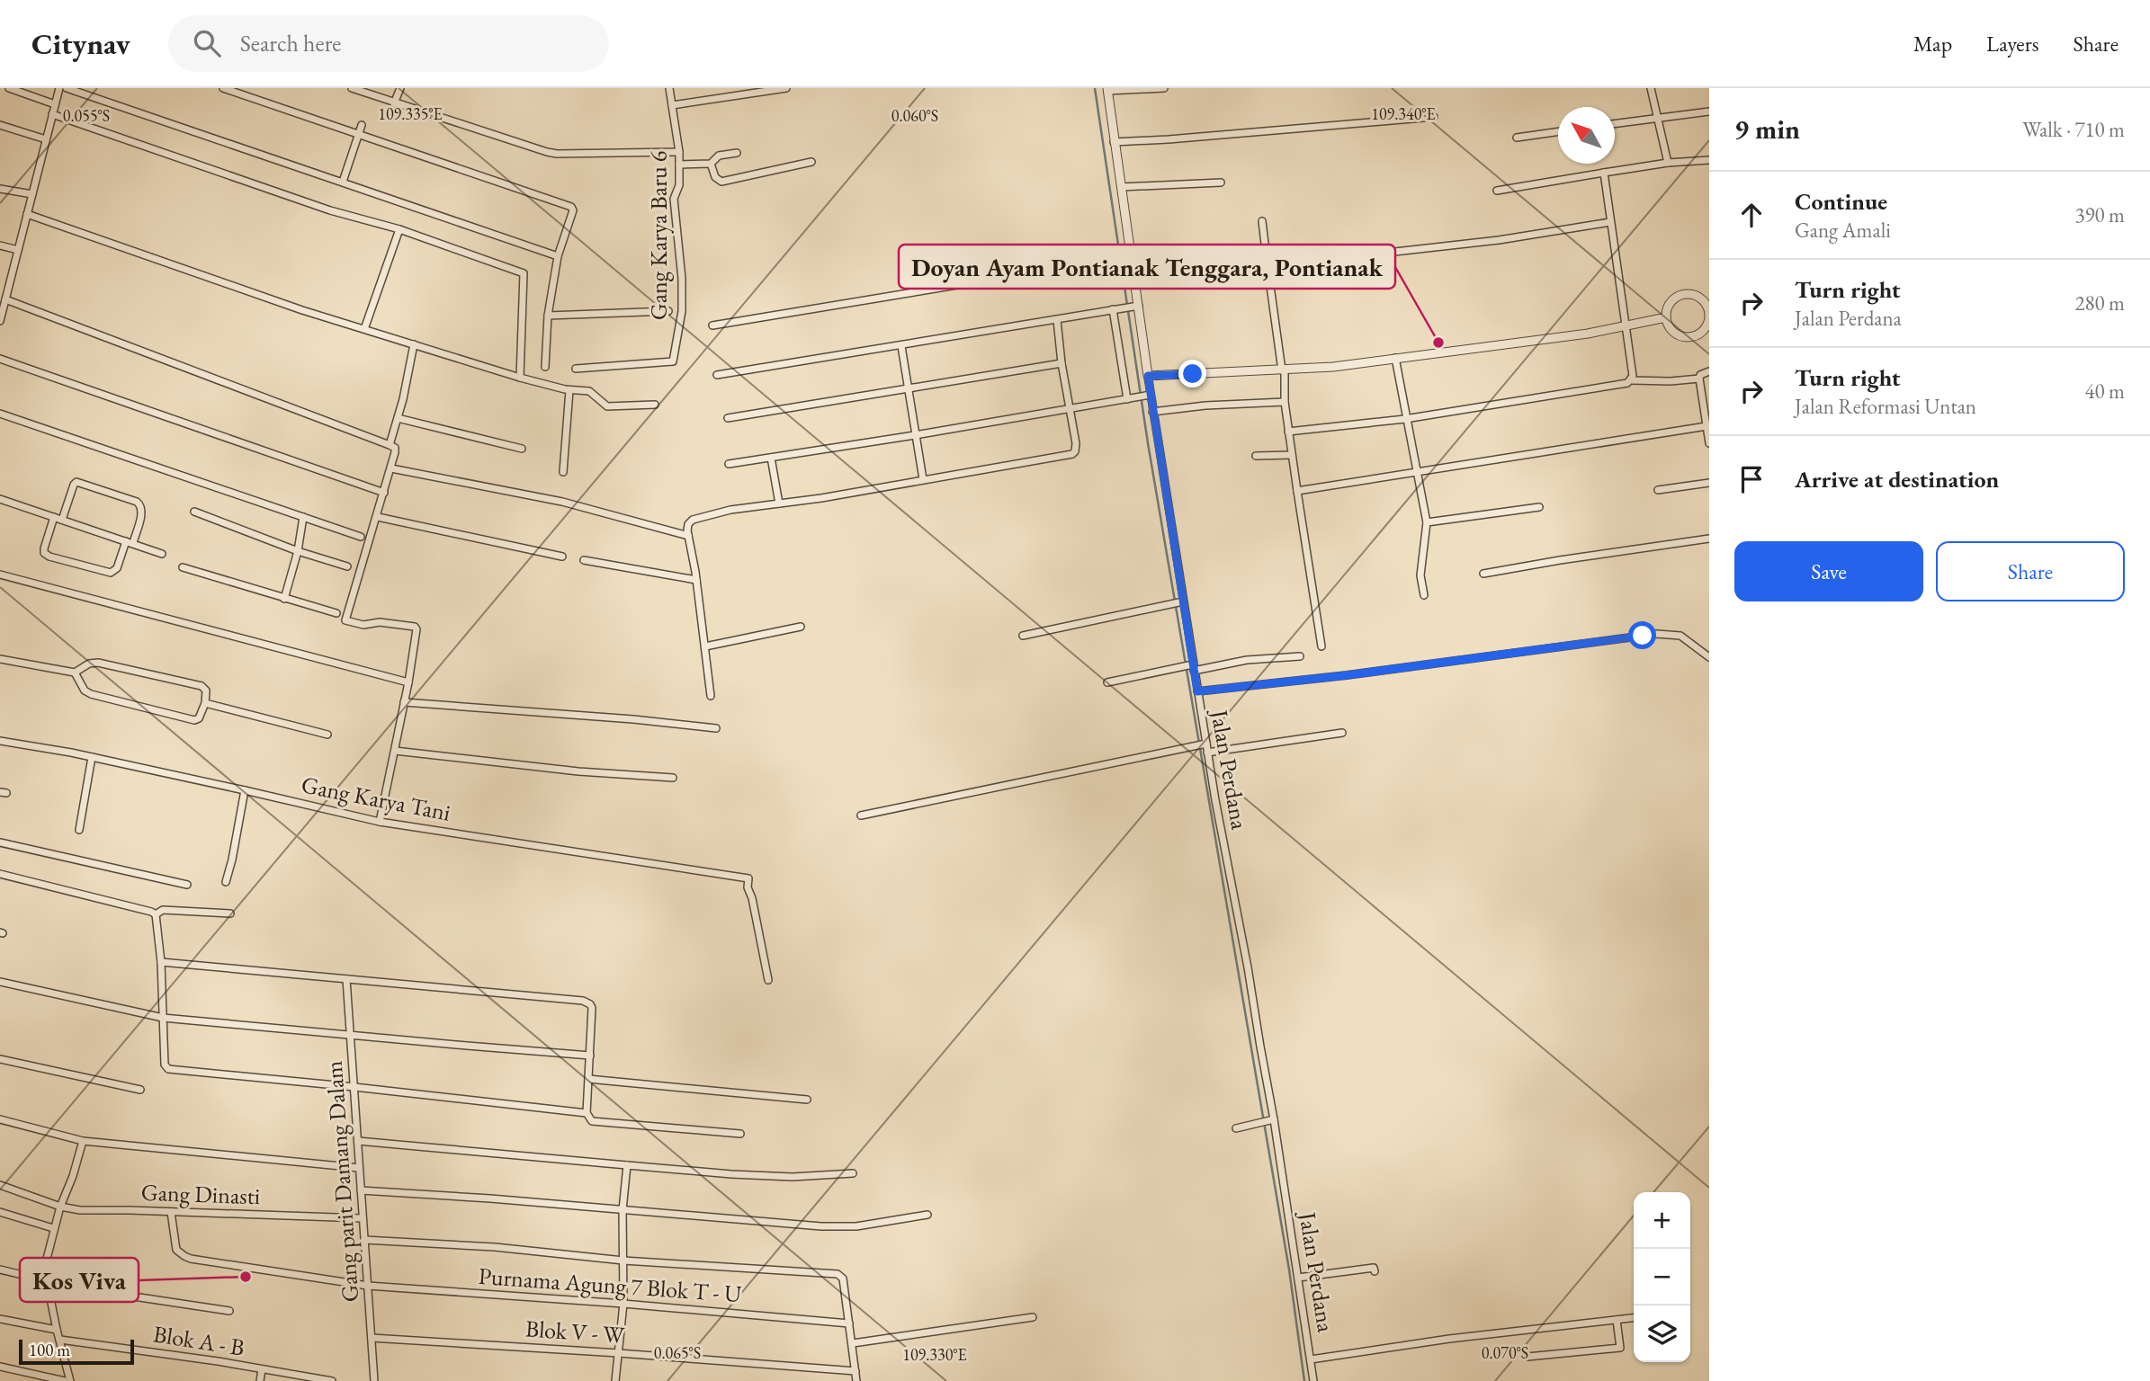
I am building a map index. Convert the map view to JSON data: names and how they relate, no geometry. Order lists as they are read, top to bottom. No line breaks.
{"streets":{"street":["Gang Karya Baru 6","Jalan Perdana","Gang Karya Tani","Gang parit Damang Dalam","Gang Dinasti","Purnama Agung 7 Blok T - U","Blok V - W","Blok A - B"]},"crossings":[["Gang parit Damang Dalam","Gang Dinasti"],["Gang parit Damang Dalam","Purnama Agung 7 Blok T - U"],["Gang parit Damang Dalam","Blok V - W"],["Gang Dinasti","Purnama Agung 7 Blok T - U"]],"places":["Doyan Ayam Pontianak Tenggara, Pontianak","Kos Viva"],"scale_bar":"100 m","north":"top left","page":{"header":"Citynav","search":"Search here","nav":["Map","Layers","Share"],"heading":["9 min","Walk · 710 m"],"list":[["Continue","Gang Amali","390 m"],["Turn right","Jalan Perdana","280 m"],["Turn right","Jalan Reformasi Untan","40 m"],"Arrive at destination"],"buttons":["Save","Share"],"map_buttons":["+","−"],"scale":"100 m"},"coordinates":["109.340°E","109.335°E","0.055°S","0.060°S","0.065°S","0.070°S","109.330°E"]}
